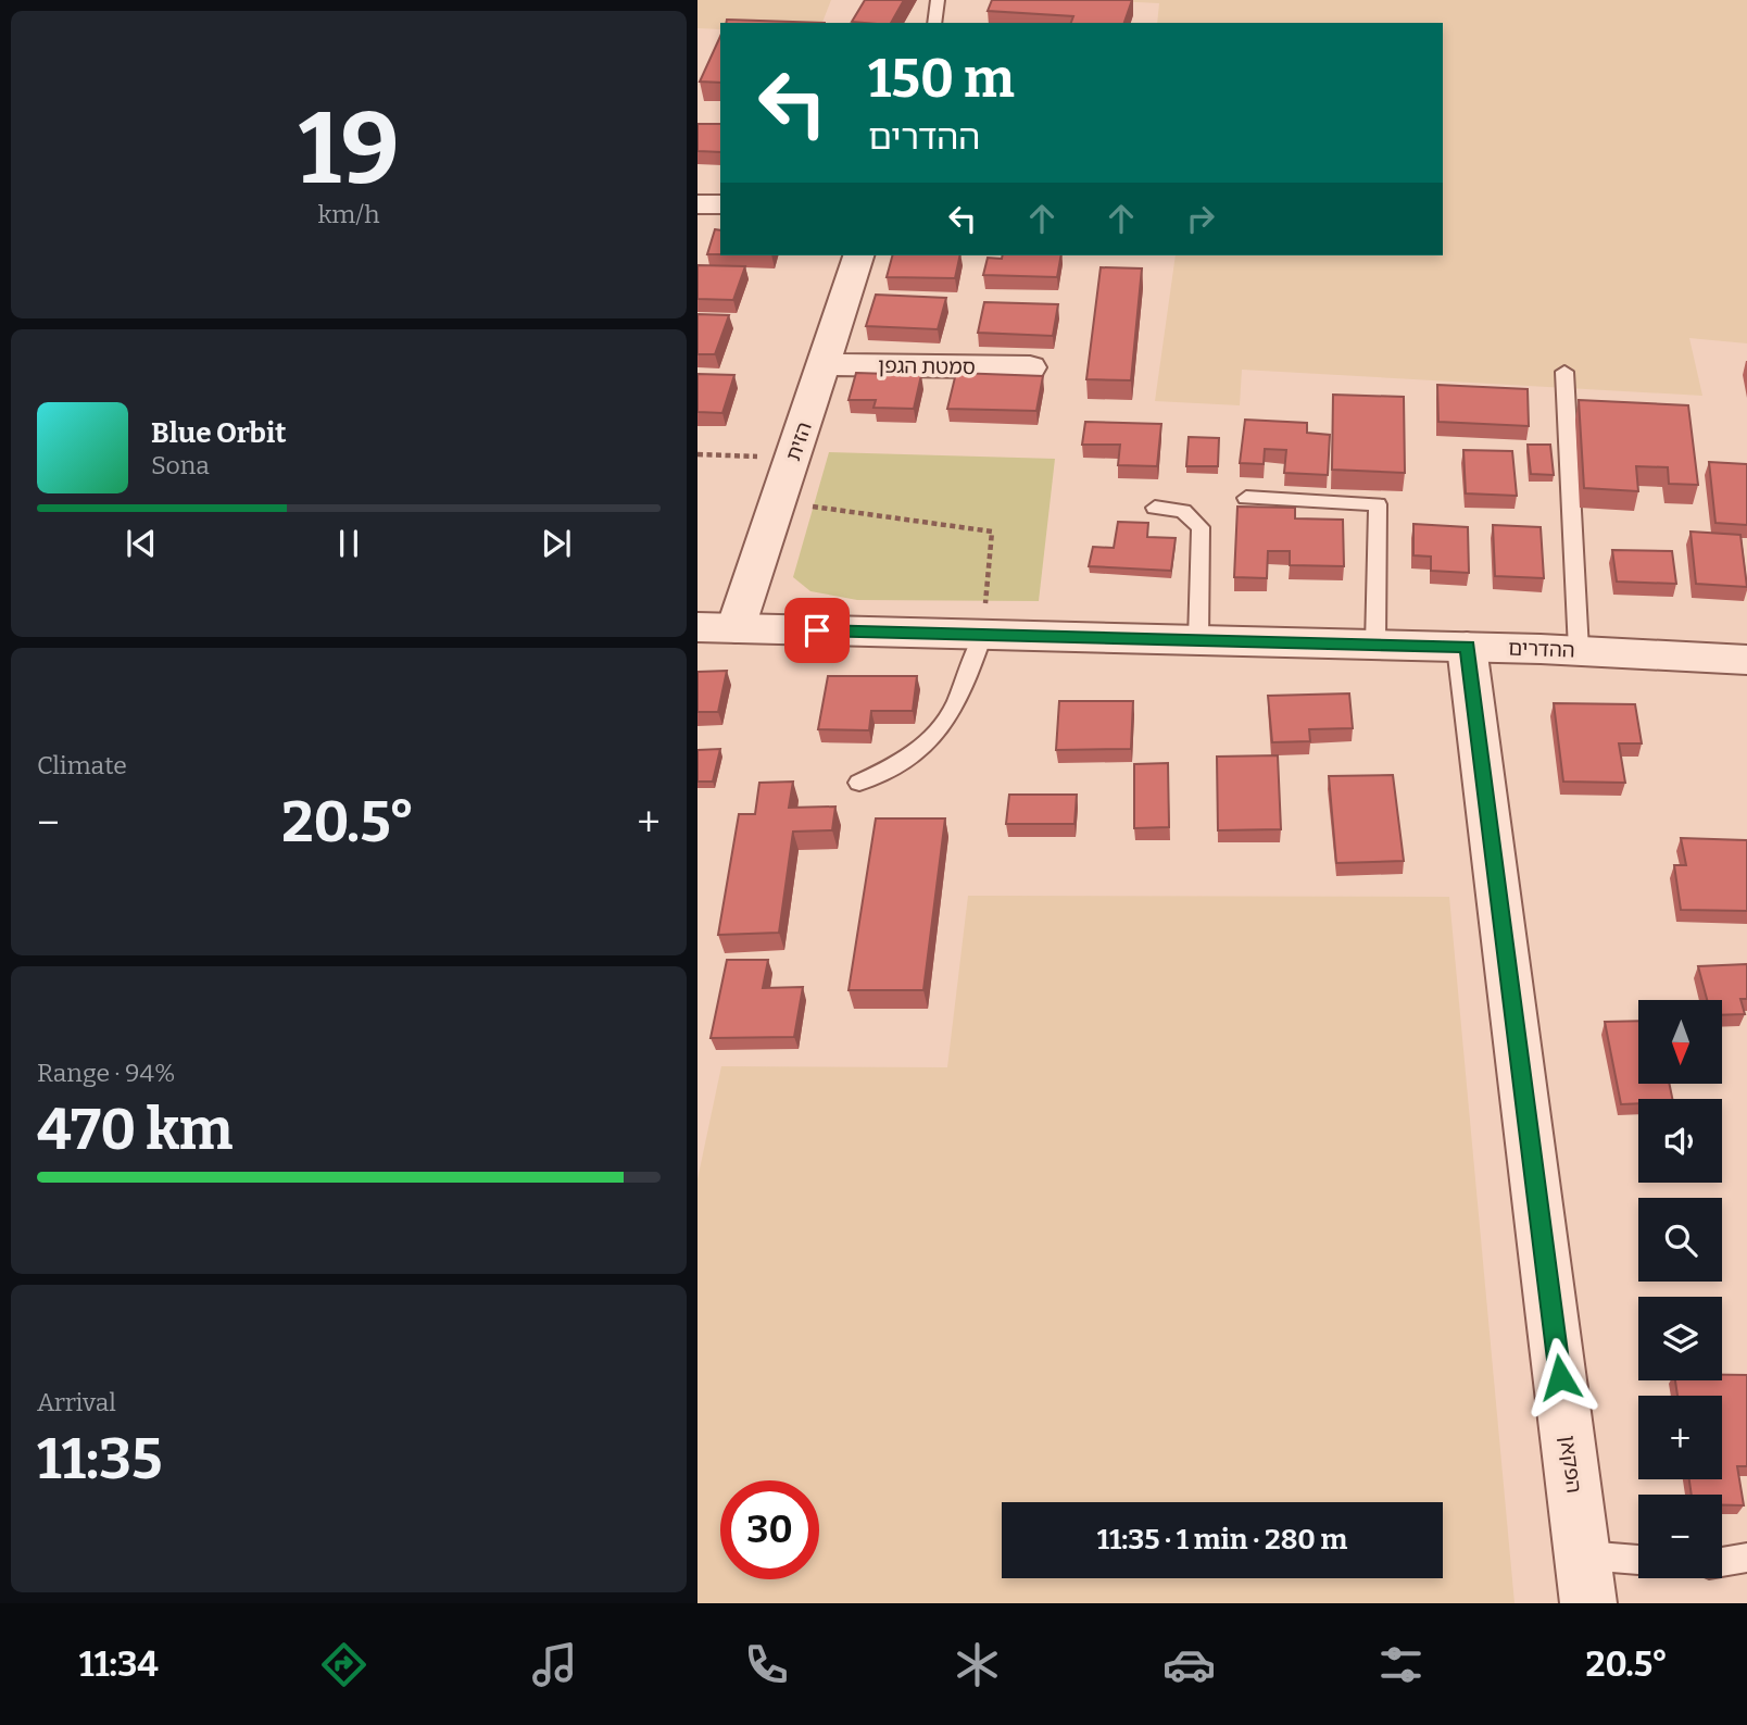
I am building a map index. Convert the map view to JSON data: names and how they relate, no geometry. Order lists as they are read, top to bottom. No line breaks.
{"streets":{"street":["סמטת הגפן","הזית","ההדרים","הפקאן"]},"crossings":[["סמטת הגפן","הזית"],["הזית","ההדרים"],["ההדרים","הפקאן"]],"north":"bottom","page":{"tile":[["19","km/h"],"Climate",["Range · 94%","470 km"],["Arrival","11:35"]],"turn":["150 m","ההדרים"],"song":["Blue Orbit","Sona"],"heat":["−","20.5°","+"],"map_buttons":["+","−"],"limit":"30","trip":"11:35 · 1 min · 280 m","tabs":["11:34","20.5°"]}}
